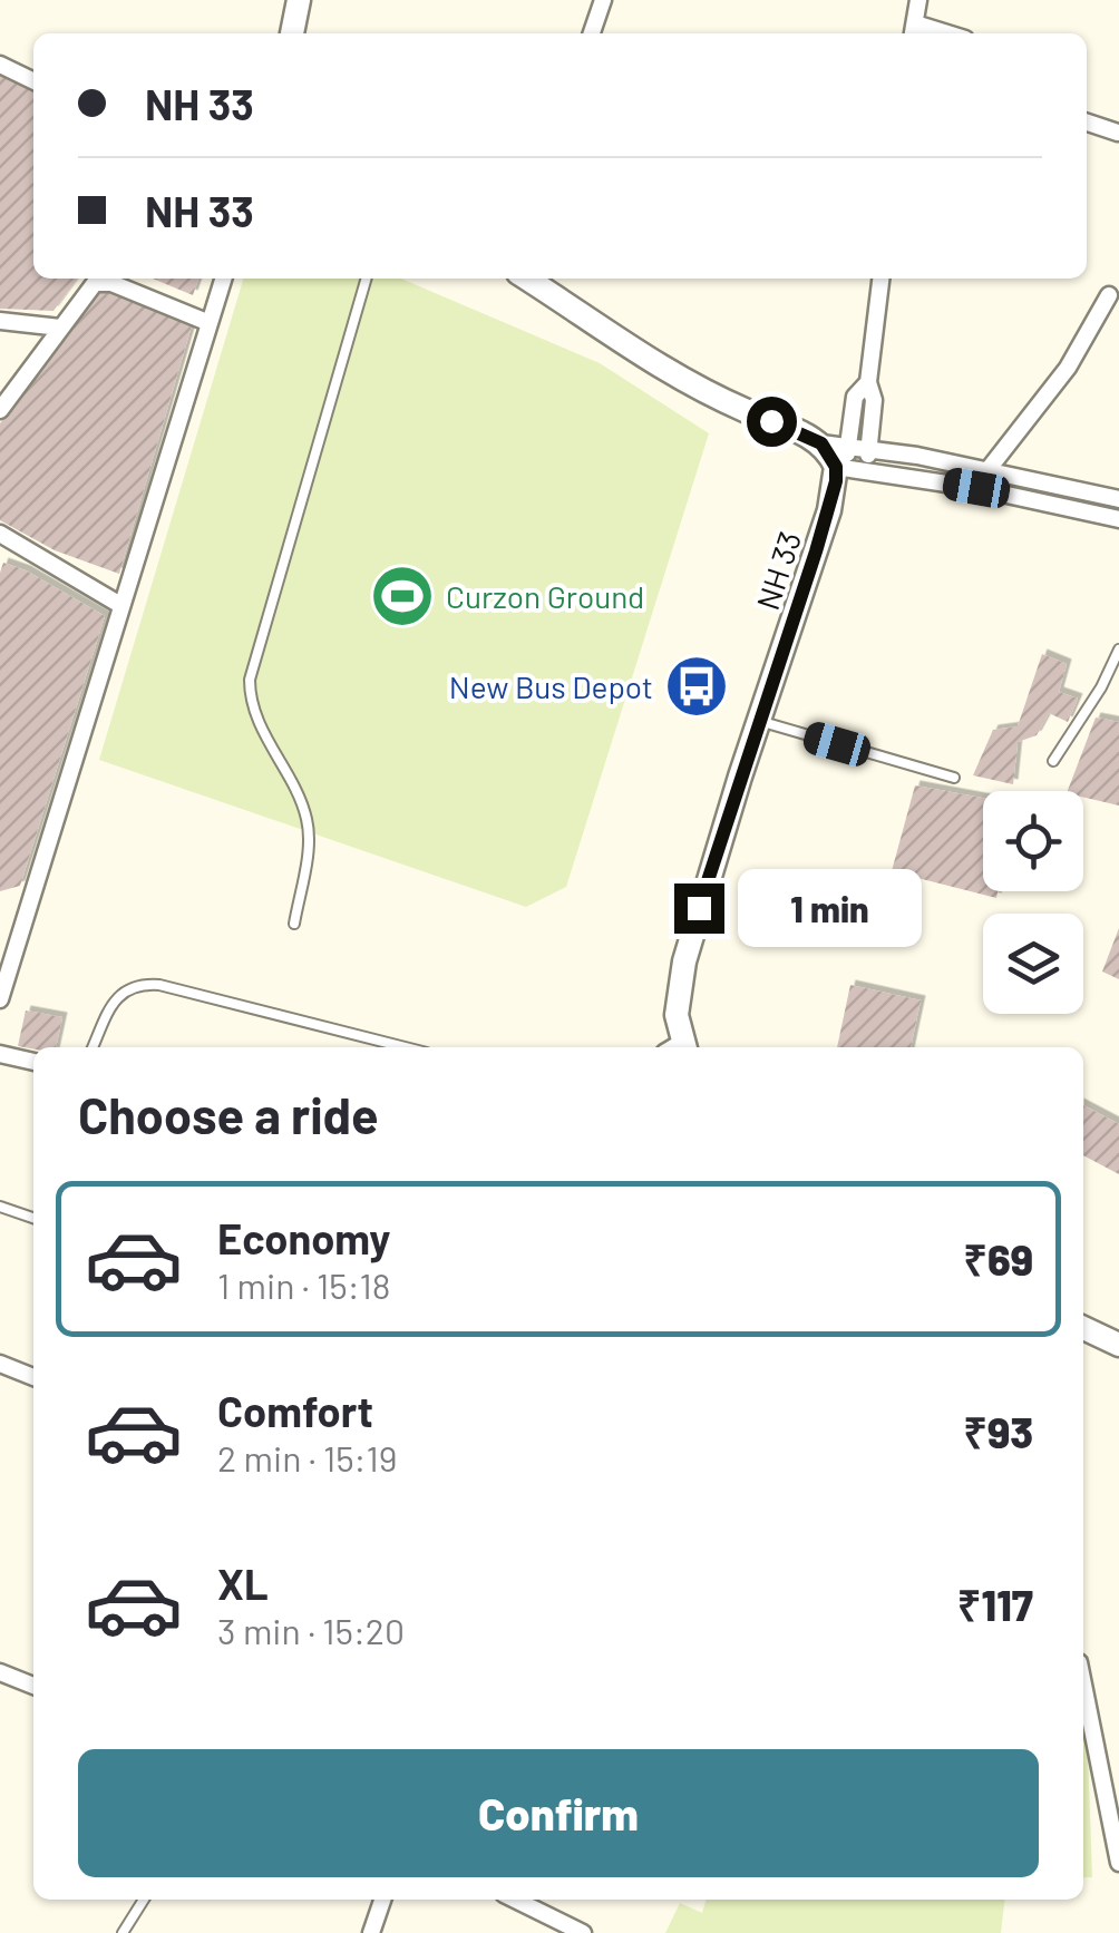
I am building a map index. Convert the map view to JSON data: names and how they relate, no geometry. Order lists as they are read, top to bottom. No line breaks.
{"streets":{"main road":["NH 33"]},"places":{"sports":["Curzon Ground"],"bus stop":["New Bus Depot"]},"page":{"banner":["NH 33","NH 33"],"bubble":"1 min","heading":"Choose a ride","list":[{"name":"Economy","note":"1 min · 15:18","value":"₹69"},{"name":"Comfort","note":"2 min · 15:19","value":"₹93"},{"name":"XL","note":"3 min · 15:20","value":"₹117"}],"buttons":"Confirm"}}
